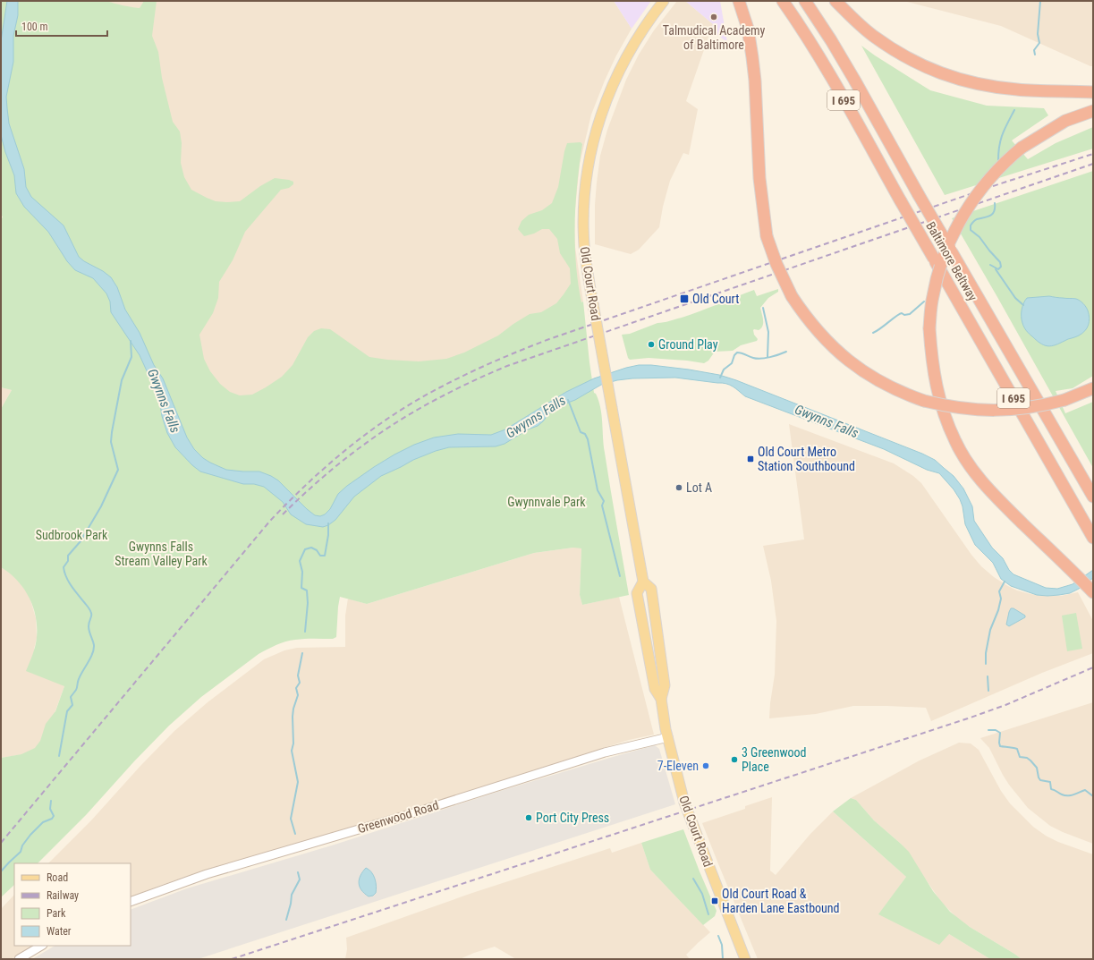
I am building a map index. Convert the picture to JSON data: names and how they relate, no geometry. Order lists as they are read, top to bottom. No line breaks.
{"streets":{"highway":["I 695","Baltimore Beltway"],"main road":["Old Court Road"],"street":["Greenwood Road"]},"crossings":[["Old Court Road","Greenwood Road"]],"water":["Gwynns Falls"],"parks":["Gwynnvale Park","Sudbrook Park","Gwynns Falls Stream Valley Park"],"places":{"other":["Talmudical Academy of Baltimore","Ground Play","Lot A","3 Greenwood Place","7-Eleven","Port City Press"],"transit":["Old Court","Old Court Metro Station Southbound","Old Court Road & Harden Lane Eastbound"]},"legend":["Road","Railway","Park","Water"],"scale_bar":"100 m"}
